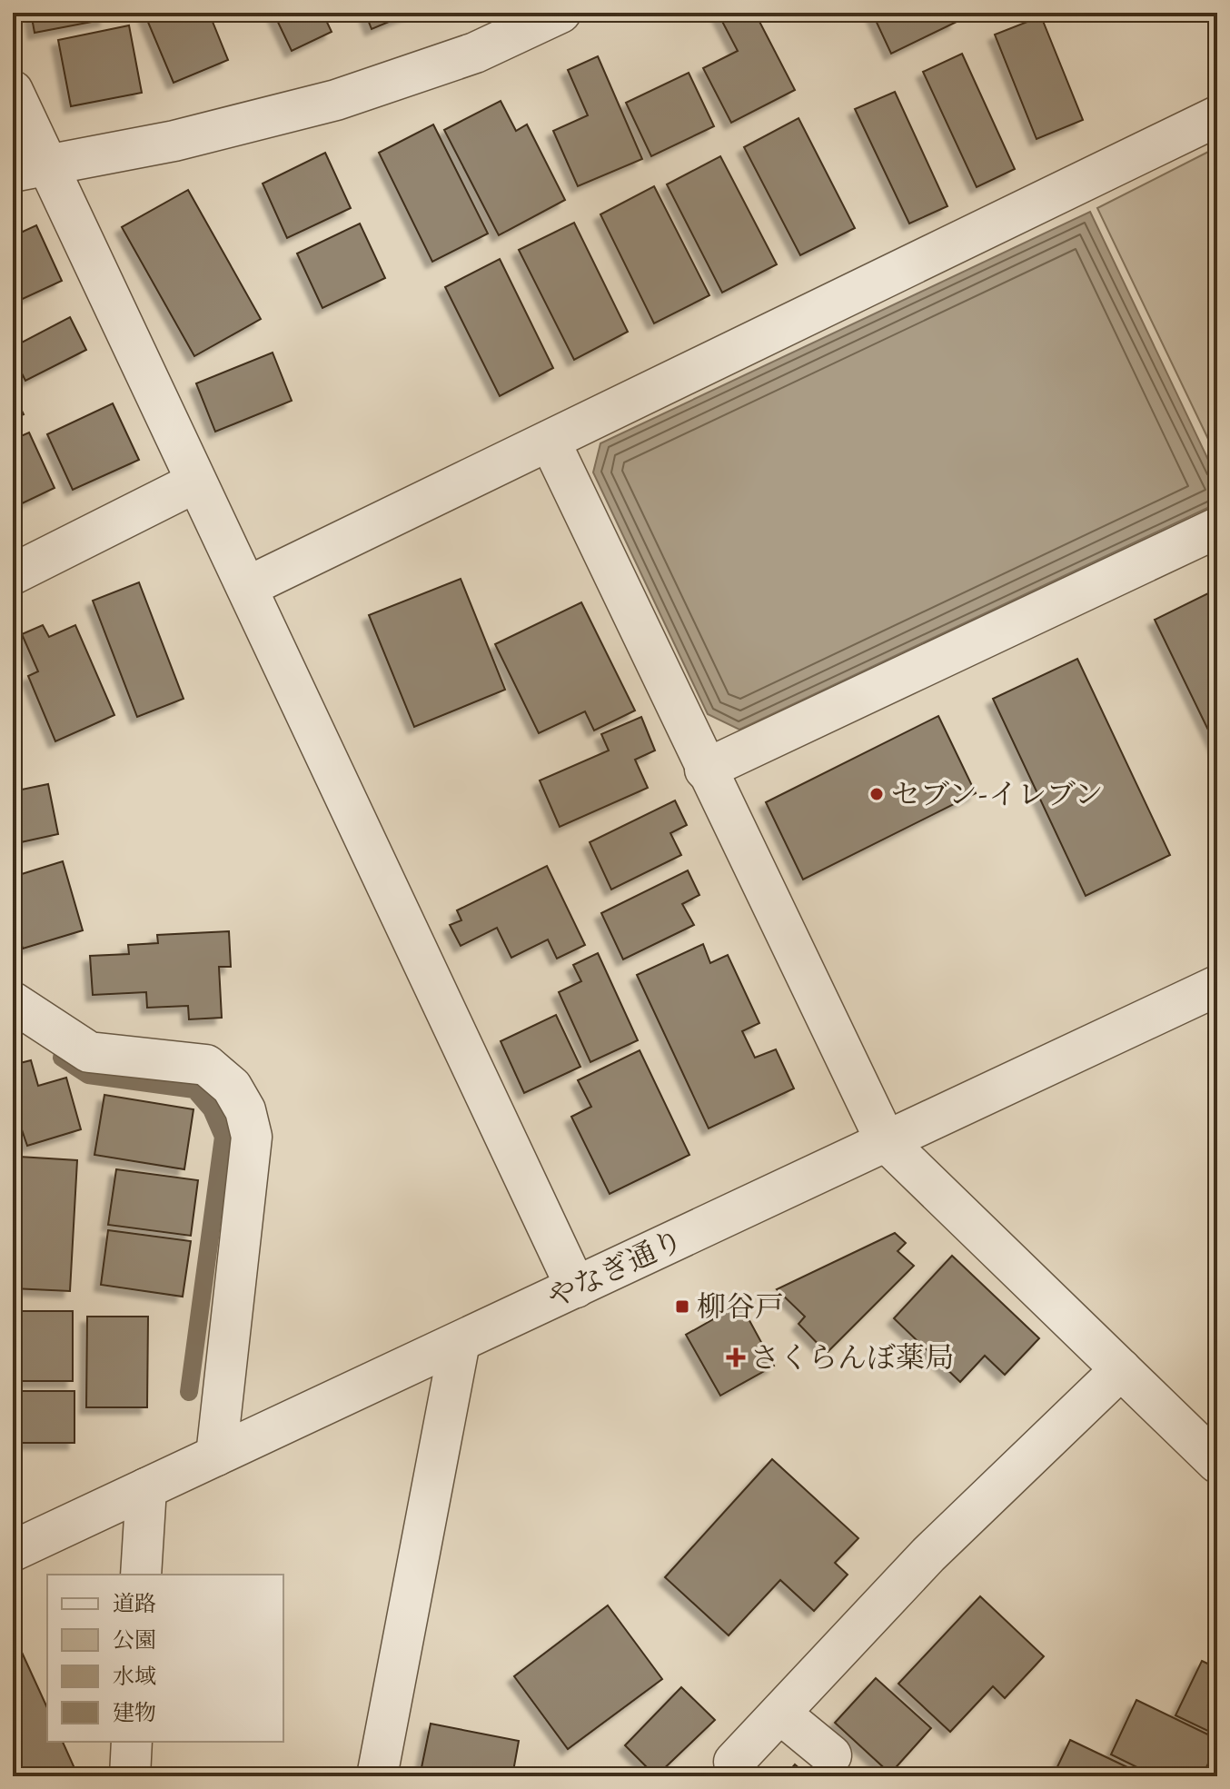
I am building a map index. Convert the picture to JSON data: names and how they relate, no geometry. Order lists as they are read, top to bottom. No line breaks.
{"streets":{"street":["やなぎ通り"]},"places":{"other":["セブン-イレブン"],"transit":["柳谷戸"],"health":["さくらんぼ薬局"]},"legend":["道路","公園","水域","建物"]}
